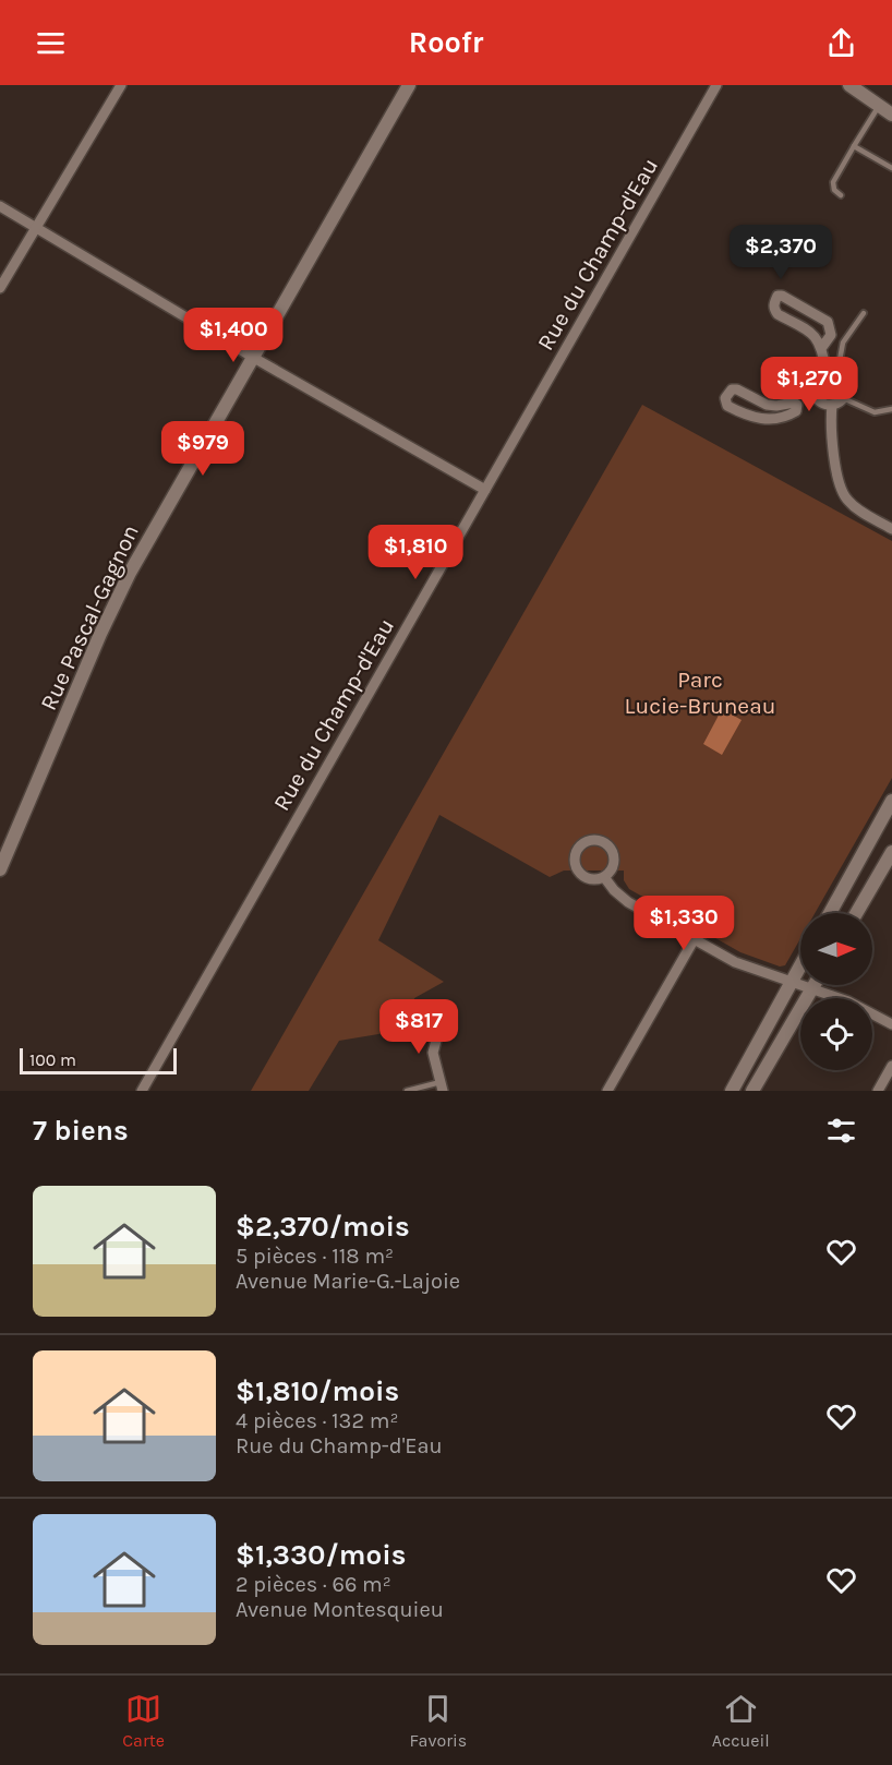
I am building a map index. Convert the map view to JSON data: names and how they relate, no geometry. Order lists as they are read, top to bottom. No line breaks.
{"streets":{"street":["Rue du Champ-d'Eau","Rue Pascal-Gagnon"]},"parks":["Parc Lucie-Bruneau"],"scale_bar":"100 m","north":"right","page":{"header":"Roofr","price":["$2,370","$1,400","$1,270","$979","$1,810","$1,330","$817"],"scale":"100 m","heading":"7 biens","list":[{"name":"$2,370/mois","note":"5 pièces · 118 m² · Avenue Marie-G.-Lajoie"},{"name":"$1,810/mois","note":"4 pièces · 132 m² · Rue du Champ-d'Eau"},{"name":"$1,330/mois","note":"2 pièces · 66 m² · Avenue Montesquieu"}],"tabs":["Carte","Favoris","Accueil"]}}
